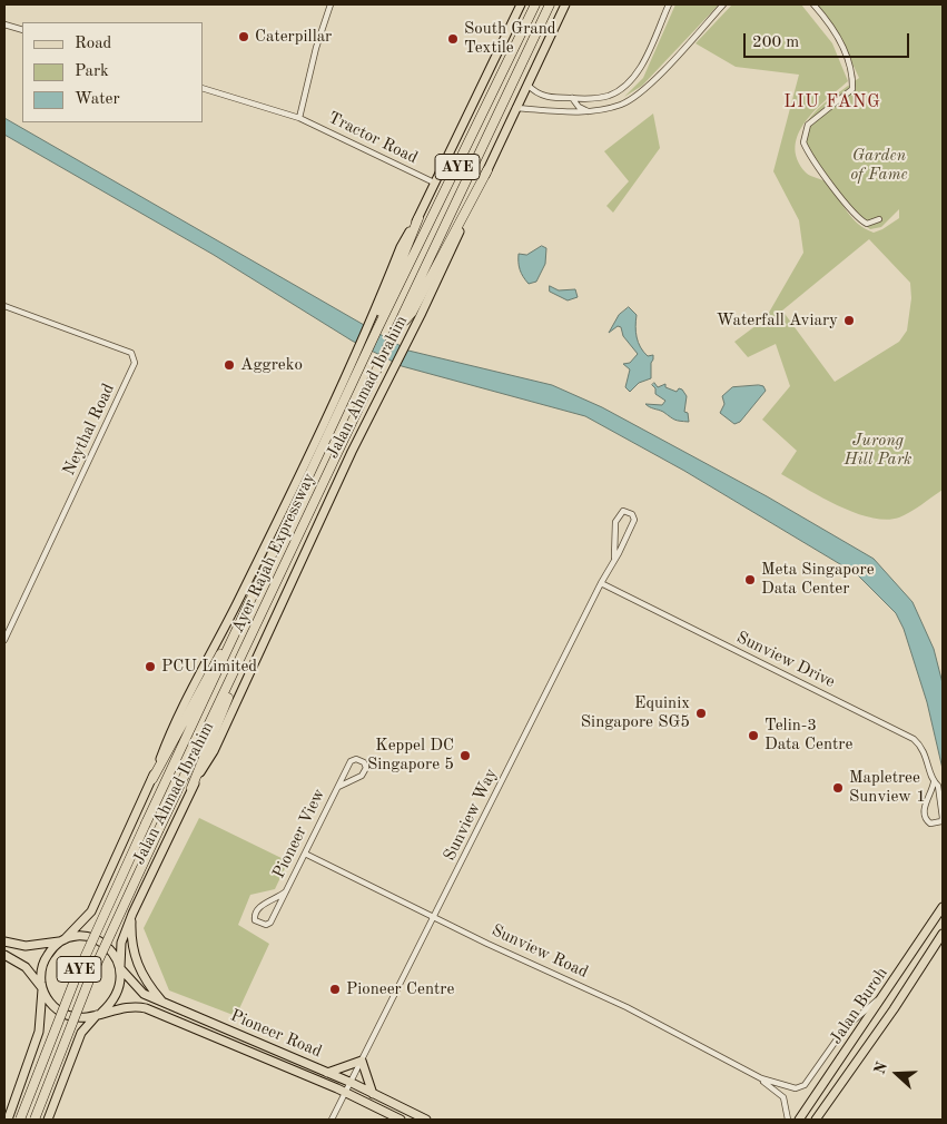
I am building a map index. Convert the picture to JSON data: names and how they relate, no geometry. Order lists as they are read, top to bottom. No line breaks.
{"streets":{"highway":["AYE","Ayer Rajah Expressway"],"main road":["Jalan Ahmad Ibrahim","Jalan Buroh","Pioneer Road"],"street":["Tractor Road","Neythal Road","Sunview Drive","Sunview Way","Pioneer View","Sunview Road"]},"crossings":[["Tractor Road","Jalan Ahmad Ibrahim"],["Jalan Ahmad Ibrahim","Pioneer Road"],["Sunview Drive","Sunview Way"],["Sunview Way","Sunview Road"],["Sunview Way","Pioneer Road"],["Pioneer View","Sunview Road"],["Sunview Road","Jalan Buroh"]],"districts":["LIU FANG"],"parks":["Garden of Fame","Jurong Hill Park"],"places":["Caterpillar","South Grand Textile","Waterfall Aviary","Aggreko","Meta Singapore Data Center","PCU Limited","Equinix Singapore SG5","Telin-3 Data Centre","Keppel DC Singapore 5","Mapletree Sunview 1","Pioneer Centre"],"legend":["Road","Park","Water"],"scale_bar":"200 m","north":"left"}
